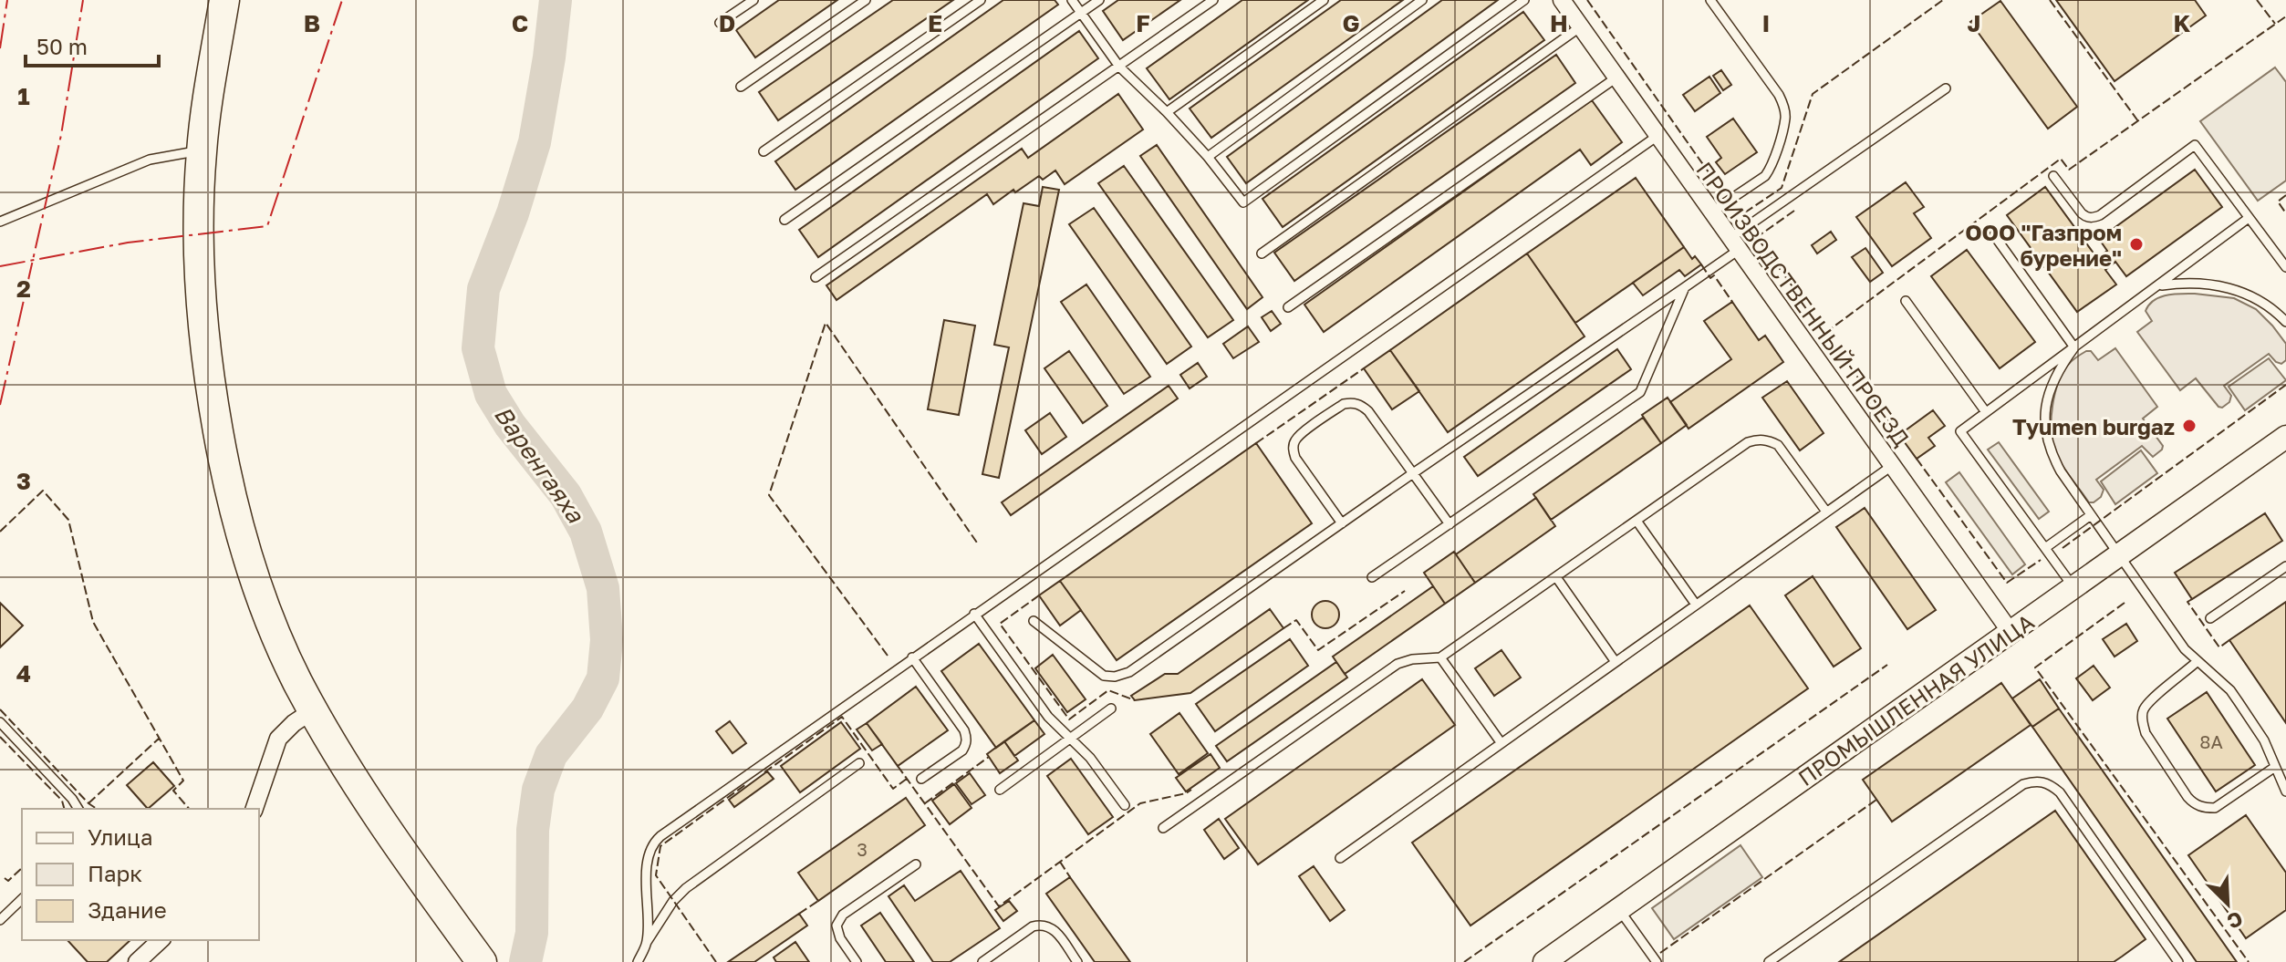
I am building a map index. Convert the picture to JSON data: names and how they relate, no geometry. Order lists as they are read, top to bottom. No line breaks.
{"streets":{"main road":["ПРОМЫШЛЕННАЯ УЛИЦА"],"street":["ПРОИЗВОДСТВЕННЫЙ ПРОЕЗД"]},"crossings":[["ПРОИЗВОДСТВЕННЫЙ ПРОЕЗД","ПРОМЫШЛЕННАЯ УЛИЦА"]],"water":["Варенгаяха"],"places":["ООО \"Газпром бурение\"","Tyumen burgaz"],"house_numbers":["8А","3"],"legend":["Улица","Парк","Здание"],"scale_bar":"50 m","north":"bottom right","grid":{"columns":["B","C","D","E","F","G","H","I","J","K"],"rows":["1","2","3","4"]}}
